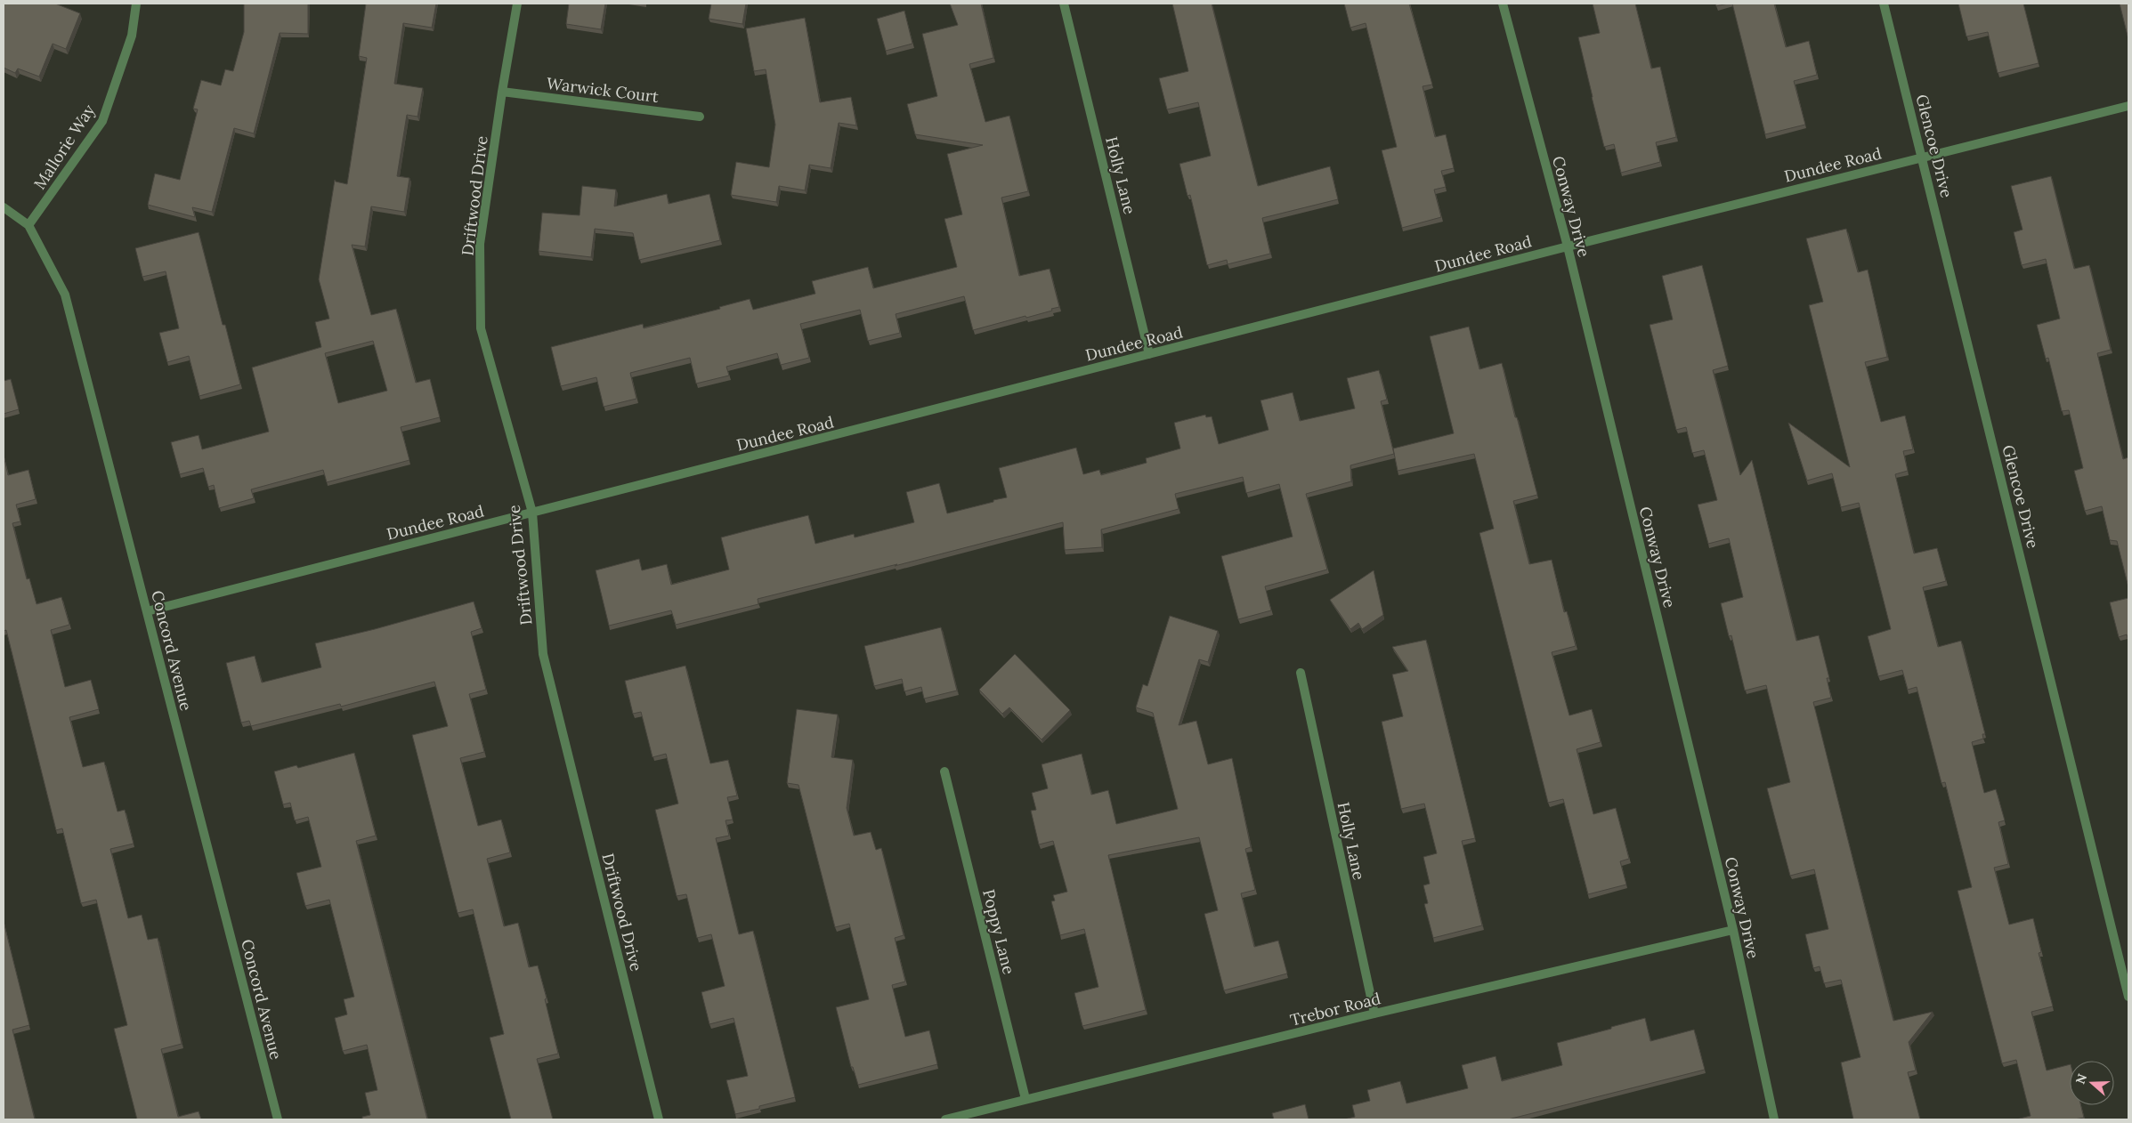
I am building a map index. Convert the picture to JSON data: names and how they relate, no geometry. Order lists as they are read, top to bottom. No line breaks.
{"streets":{"street":["Warwick Court","Glencoe Drive","Mallorie Way","Dundee Road","Holly Lane","Driftwood Drive","Conway Drive","Concord Avenue","Poppy Lane","Trebor Road"]},"crossings":[["Warwick Court","Driftwood Drive"],["Glencoe Drive","Dundee Road"],["Mallorie Way","Concord Avenue"],["Dundee Road","Holly Lane"],["Dundee Road","Driftwood Drive"],["Dundee Road","Conway Drive"],["Dundee Road","Concord Avenue"],["Holly Lane","Trebor Road"],["Conway Drive","Trebor Road"],["Poppy Lane","Trebor Road"]],"north":"left"}
